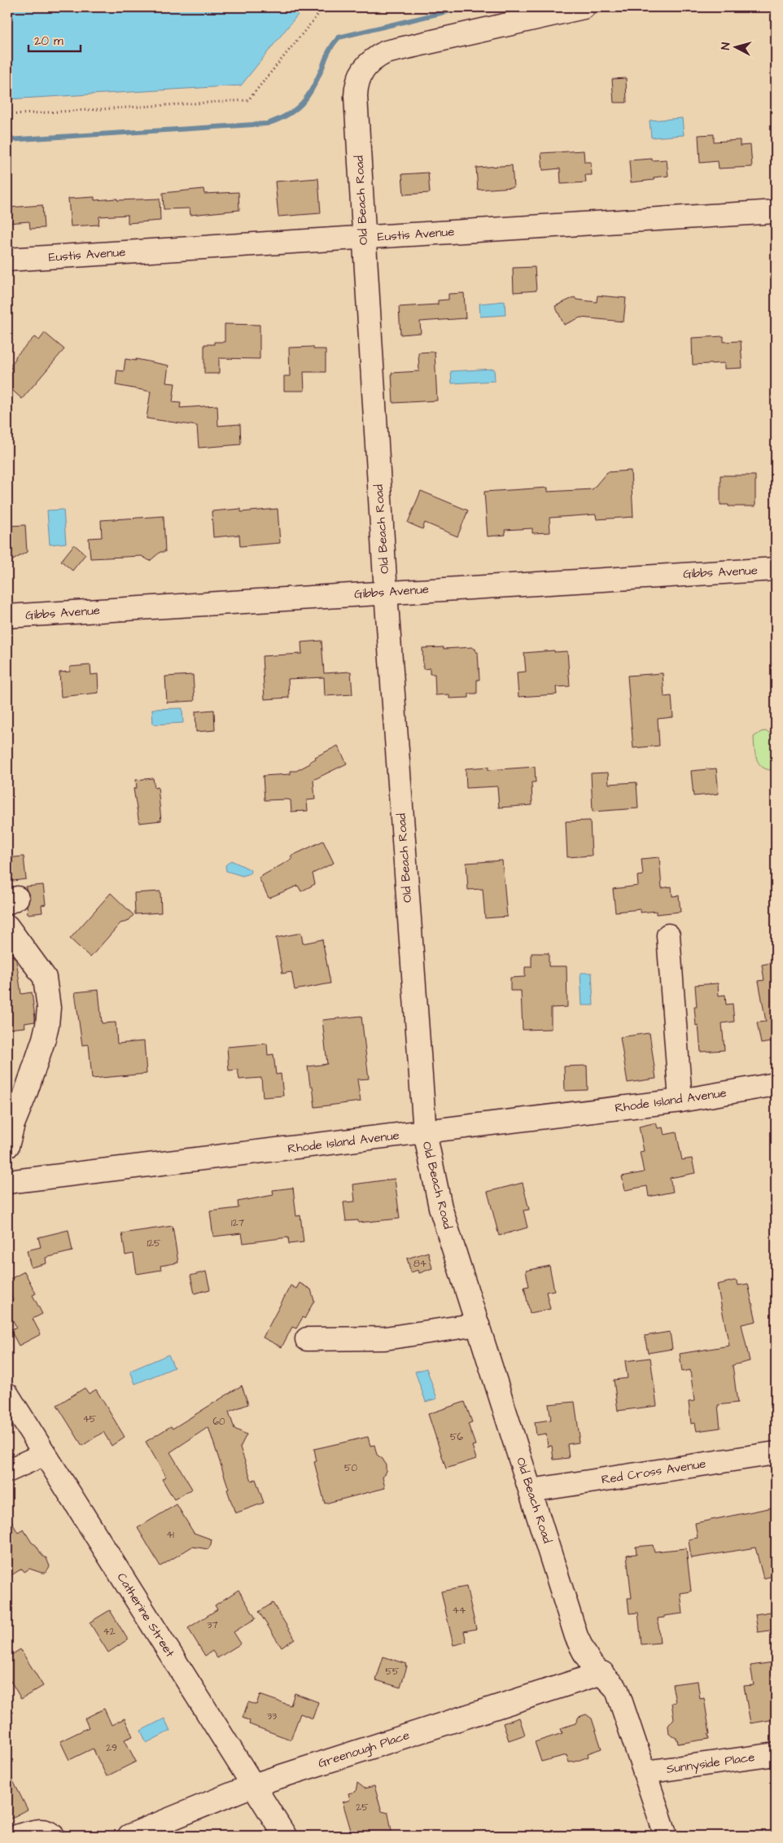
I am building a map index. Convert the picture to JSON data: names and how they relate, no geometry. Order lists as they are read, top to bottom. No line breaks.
{"streets":{"street":["Old Beach Road","Eustis Avenue","Gibbs Avenue","Rhode Island Avenue","Red Cross Avenue","Catherine Street","Greenough Place","Sunnyside Place"]},"crossings":[["Old Beach Road","Eustis Avenue"],["Old Beach Road","Gibbs Avenue"],["Old Beach Road","Rhode Island Avenue"],["Old Beach Road","Red Cross Avenue"],["Old Beach Road","Greenough Place"],["Old Beach Road","Sunnyside Place"],["Catherine Street","Greenough Place"]],"house_numbers":["127","125","84","45","60","56","50","41","44","37","42","55","33","29","25"],"scale_bar":"20 m","north":"left"}
